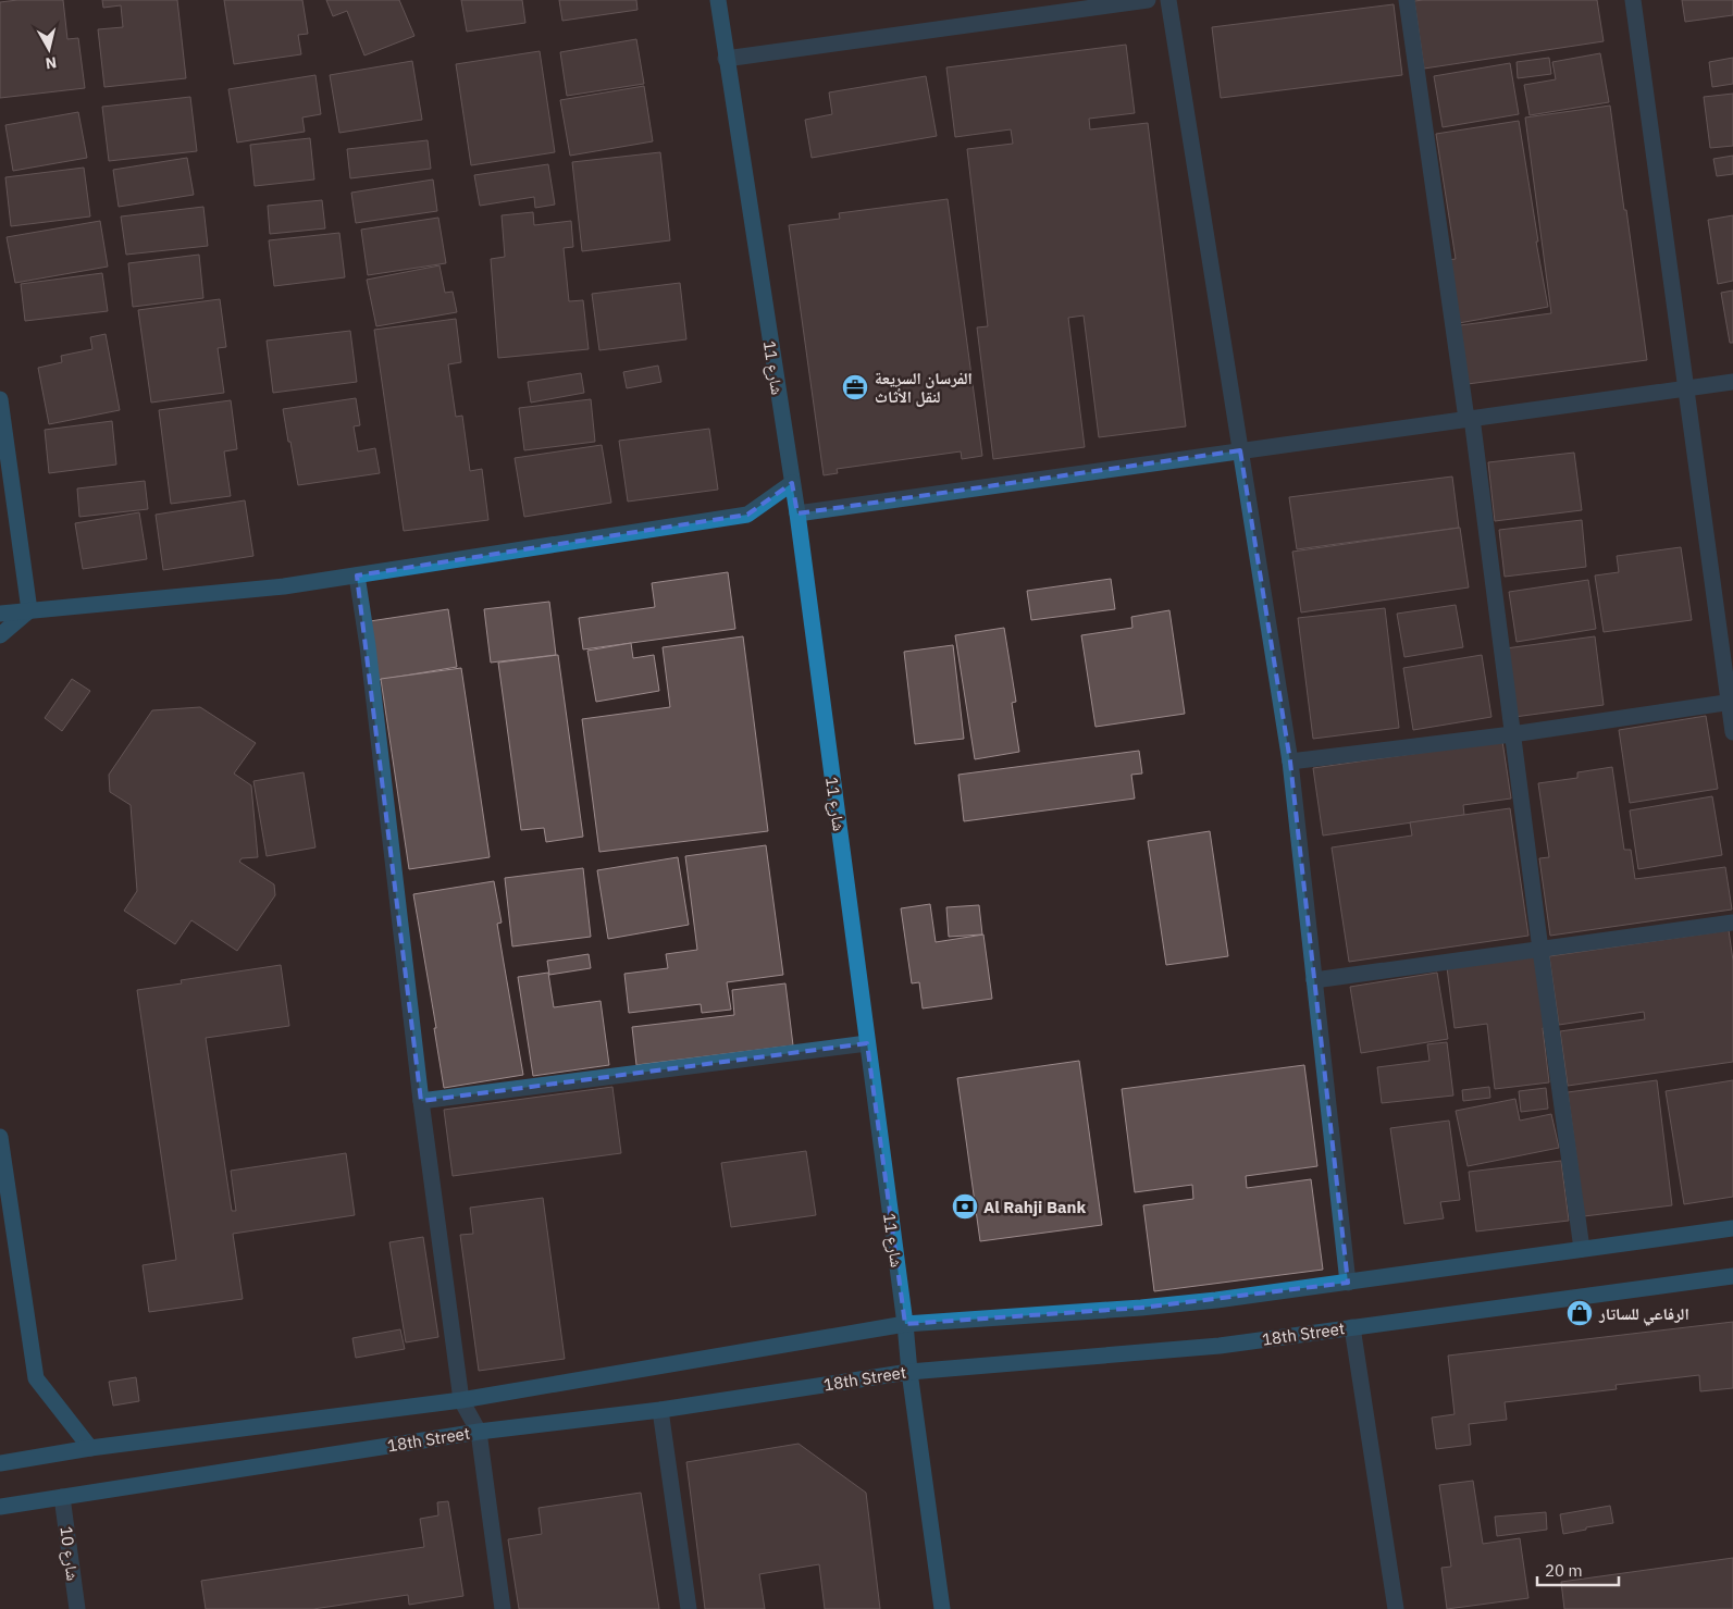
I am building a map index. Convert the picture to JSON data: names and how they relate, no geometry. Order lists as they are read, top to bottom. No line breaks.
{"streets":{"street":["شارع 11","18th Street","شارع 10"]},"crossings":[["شارع 11","18th Street"],["18th Street","شارع 10"]],"places":{"office":["الفرسان السريعة لنقل الأثاث"],"bank":["Al Rahji Bank"],"shop":["الرفاعي للساتار"]},"scale_bar":"20 m","north":"bottom"}
